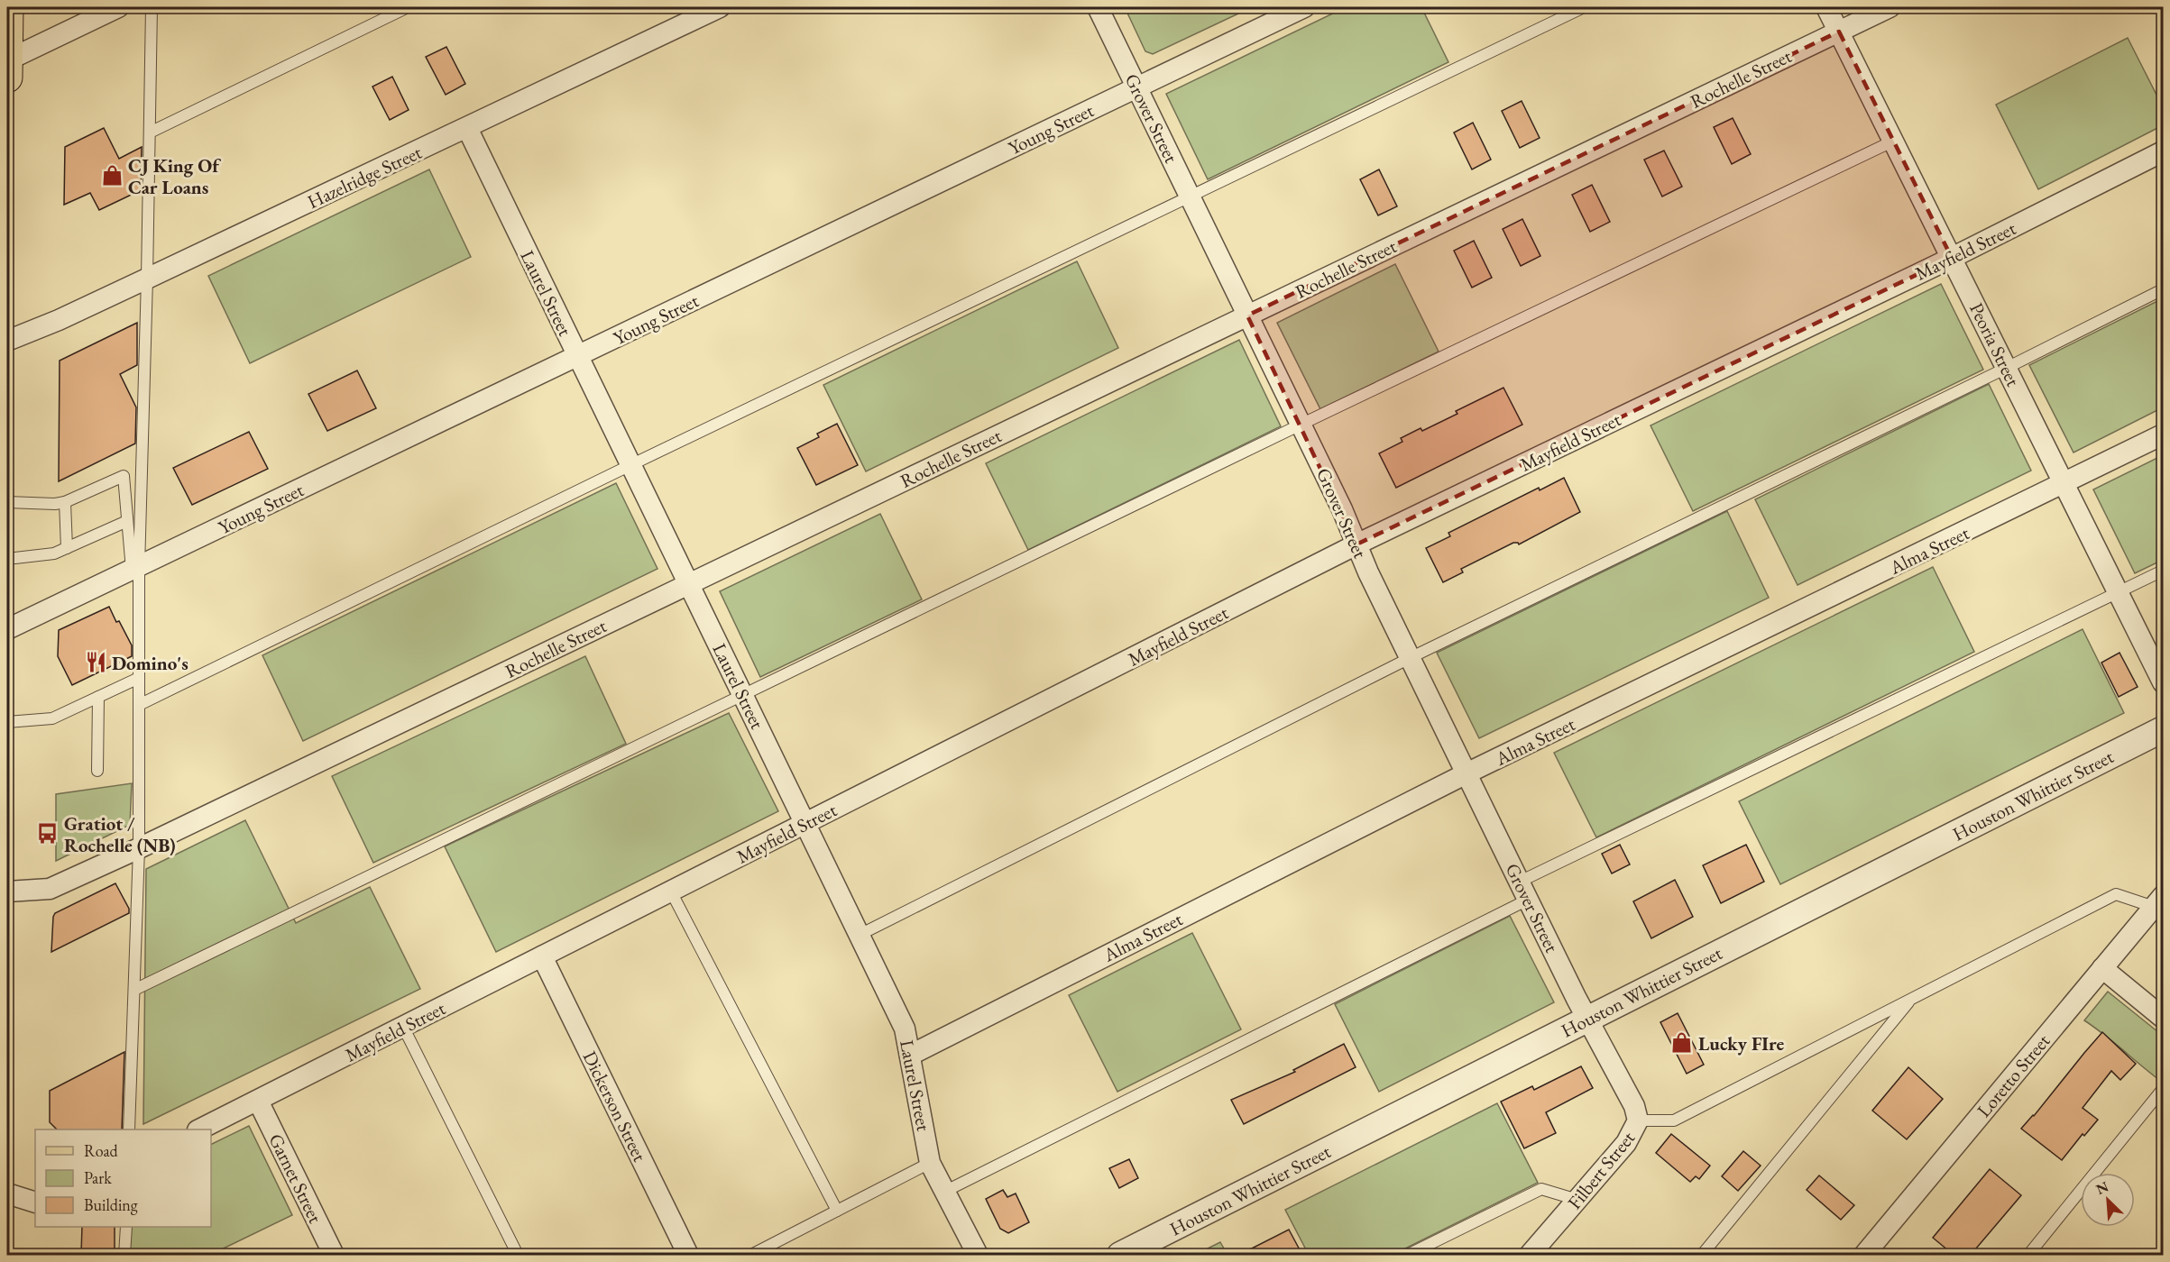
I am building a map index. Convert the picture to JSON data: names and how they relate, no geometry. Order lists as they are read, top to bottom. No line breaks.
{"streets":{"street":["Rochelle Street","Grover Street","Young Street","Hazelridge Street","Mayfield Street","Laurel Street","Peoria Street","Alma Street","Houston Whittier Street","Loretto Street","Dickerson Street","Filbert Street","Garnet Street"]},"crossings":[["Rochelle Street","Grover Street"],["Rochelle Street","Laurel Street"],["Rochelle Street","Peoria Street"],["Grover Street","Young Street"],["Grover Street","Mayfield Street"],["Grover Street","Alma Street"],["Grover Street","Houston Whittier Street"],["Grover Street","Filbert Street"],["Young Street","Laurel Street"],["Hazelridge Street","Laurel Street"],["Mayfield Street","Laurel Street"],["Mayfield Street","Peoria Street"],["Mayfield Street","Dickerson Street"],["Mayfield Street","Garnet Street"],["Laurel Street","Alma Street"],["Peoria Street","Alma Street"],["Houston Whittier Street","Filbert Street"]],"places":{"shop":["CJ King Of Car Loans","Lucky FIre"],"restaurant":["Domino's"],"bus stop":["Gratiot / Rochelle (NB)"]},"legend":["Road","Park","Building"],"north":"top left"}
